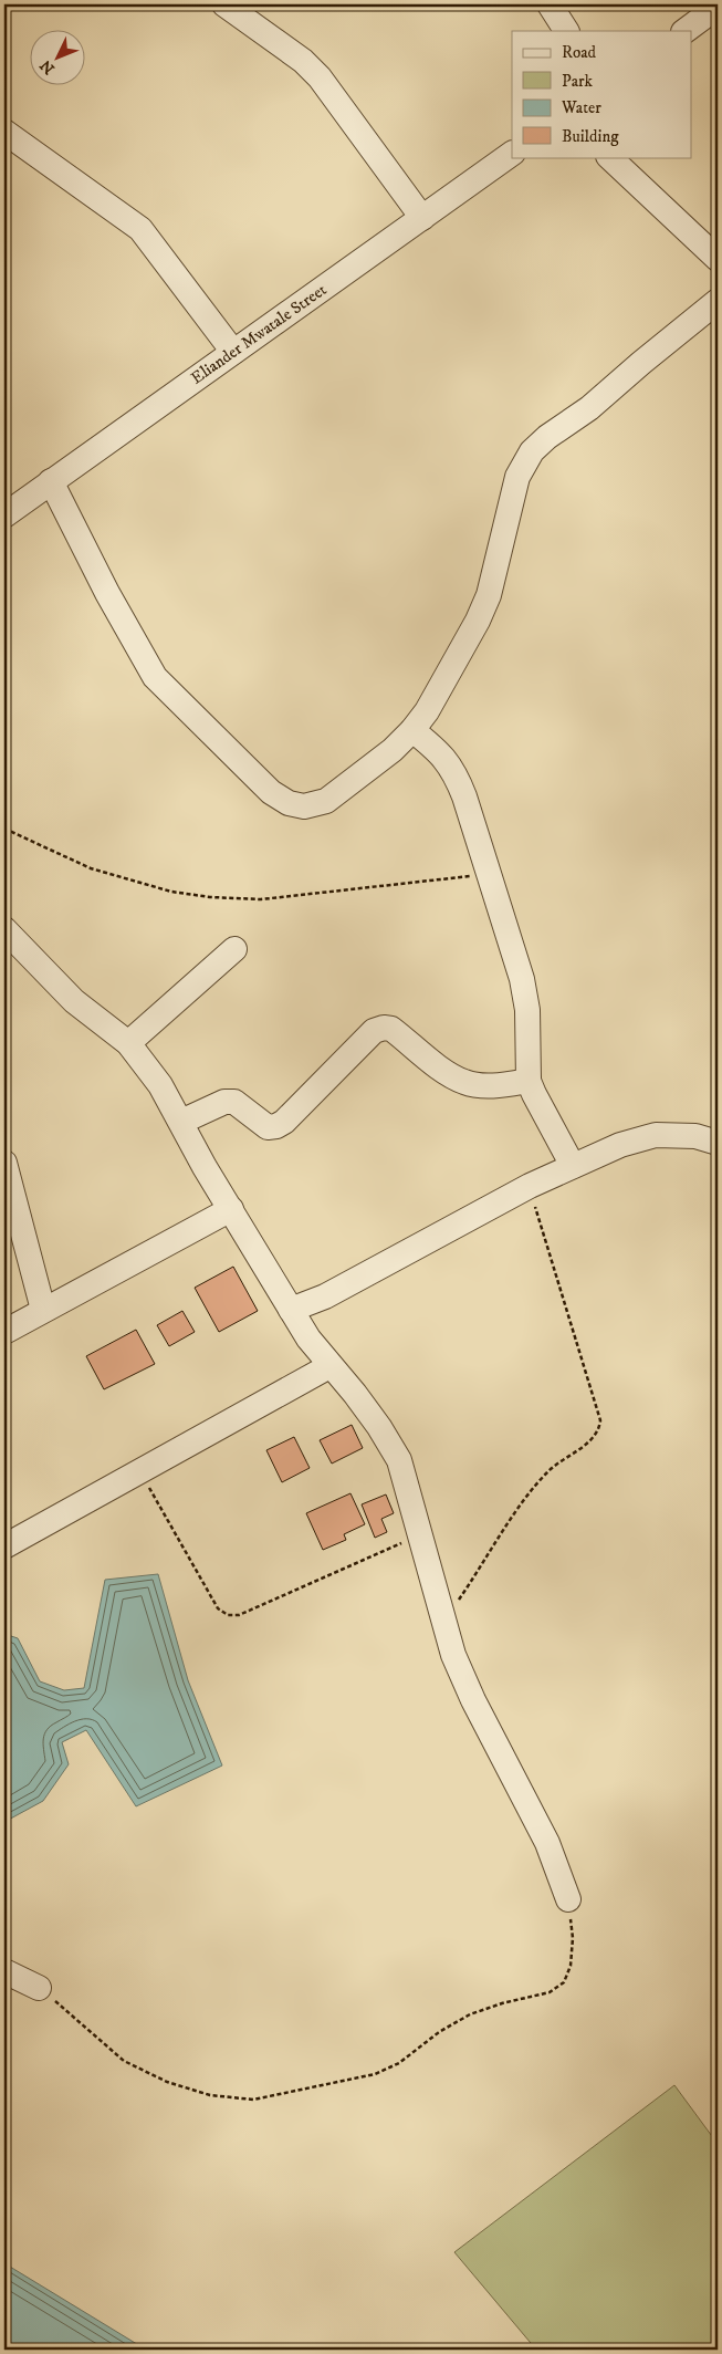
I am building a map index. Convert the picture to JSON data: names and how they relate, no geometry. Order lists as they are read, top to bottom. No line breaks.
{"streets":{"street":["Eliander Mwatale Street"]},"legend":["Road","Park","Water","Building"],"north":"bottom left"}
